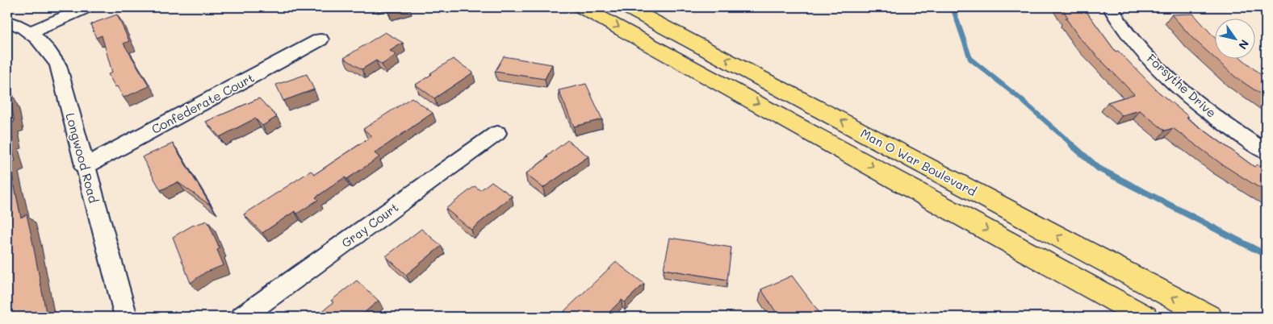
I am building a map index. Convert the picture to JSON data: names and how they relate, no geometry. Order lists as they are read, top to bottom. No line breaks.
{"streets":{"main road":["Man O War Boulevard"],"street":["Forsythe Drive","Confederate Court","Longwood Road","Gray Court"]},"crossings":[["Confederate Court","Longwood Road"]],"north":"bottom right"}
